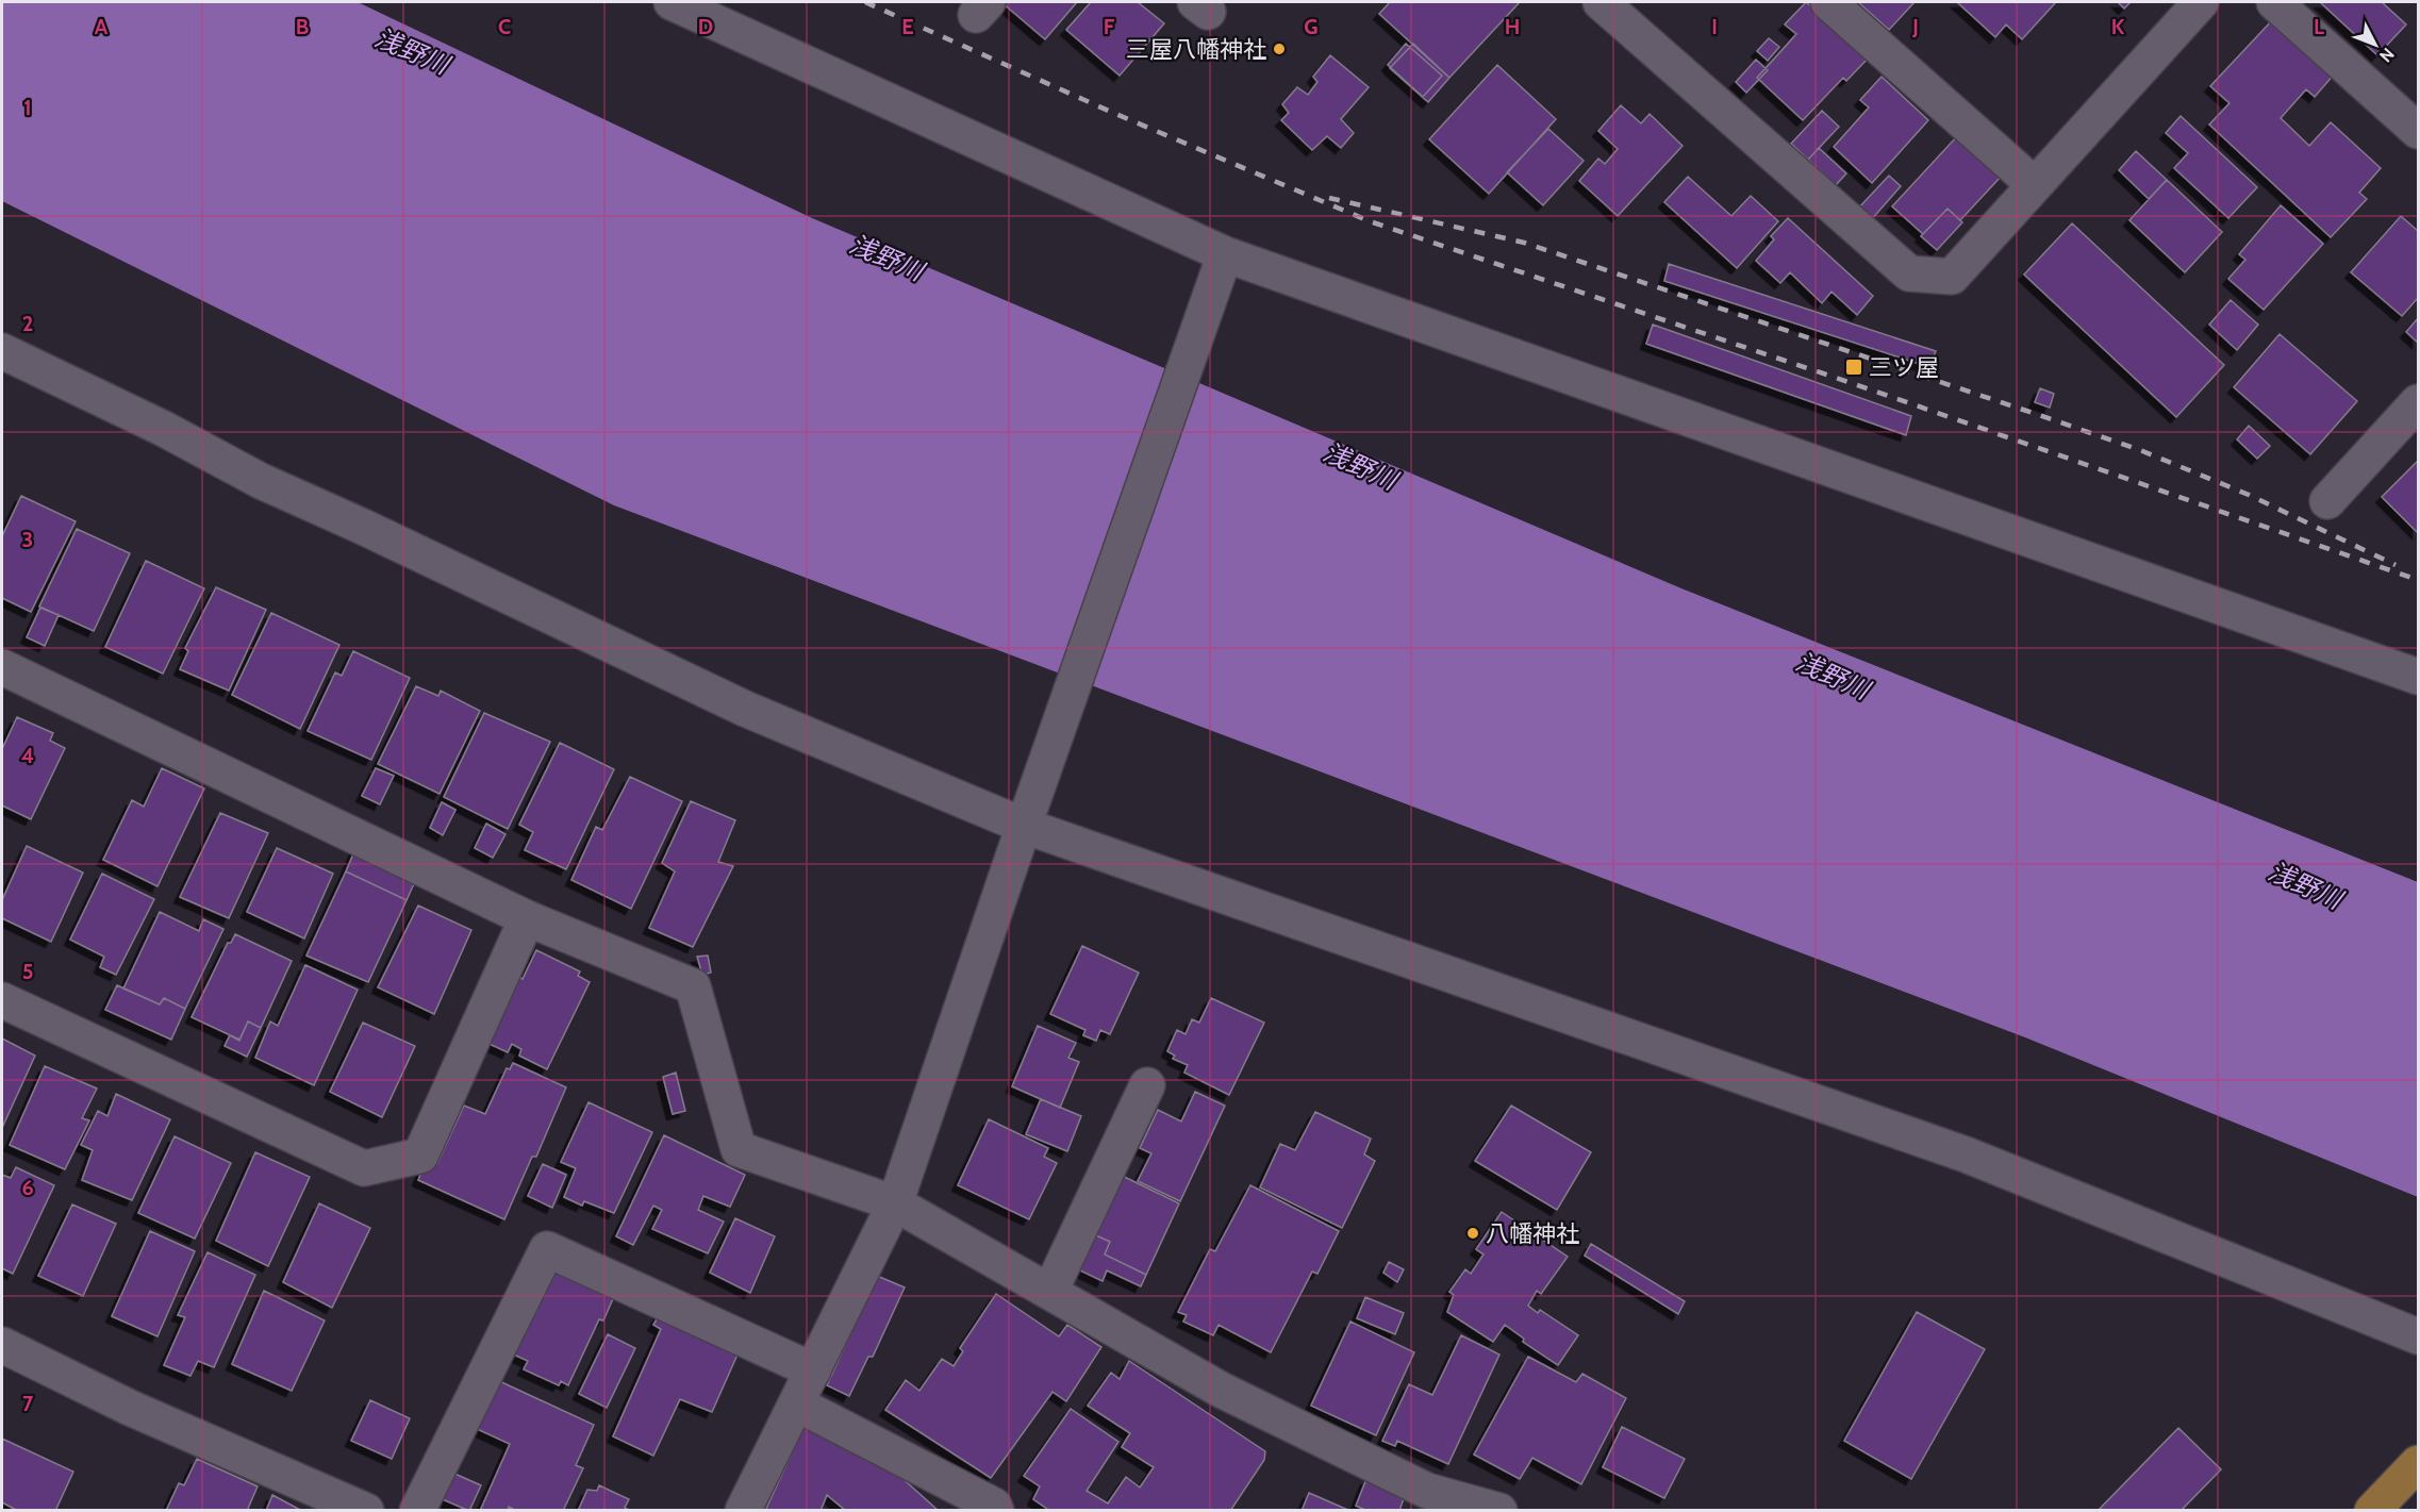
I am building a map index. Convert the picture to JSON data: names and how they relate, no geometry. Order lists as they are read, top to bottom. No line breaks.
{"water":["浅野川"],"places":{"other":["三屋八幡神社","八幡神社"],"transit":["三ツ屋"]},"north":"bottom right","grid":{"columns":["A","B","C","D","E","F","G","H","I","J","K","L"],"rows":["1","2","3","4","5","6","7"]}}
